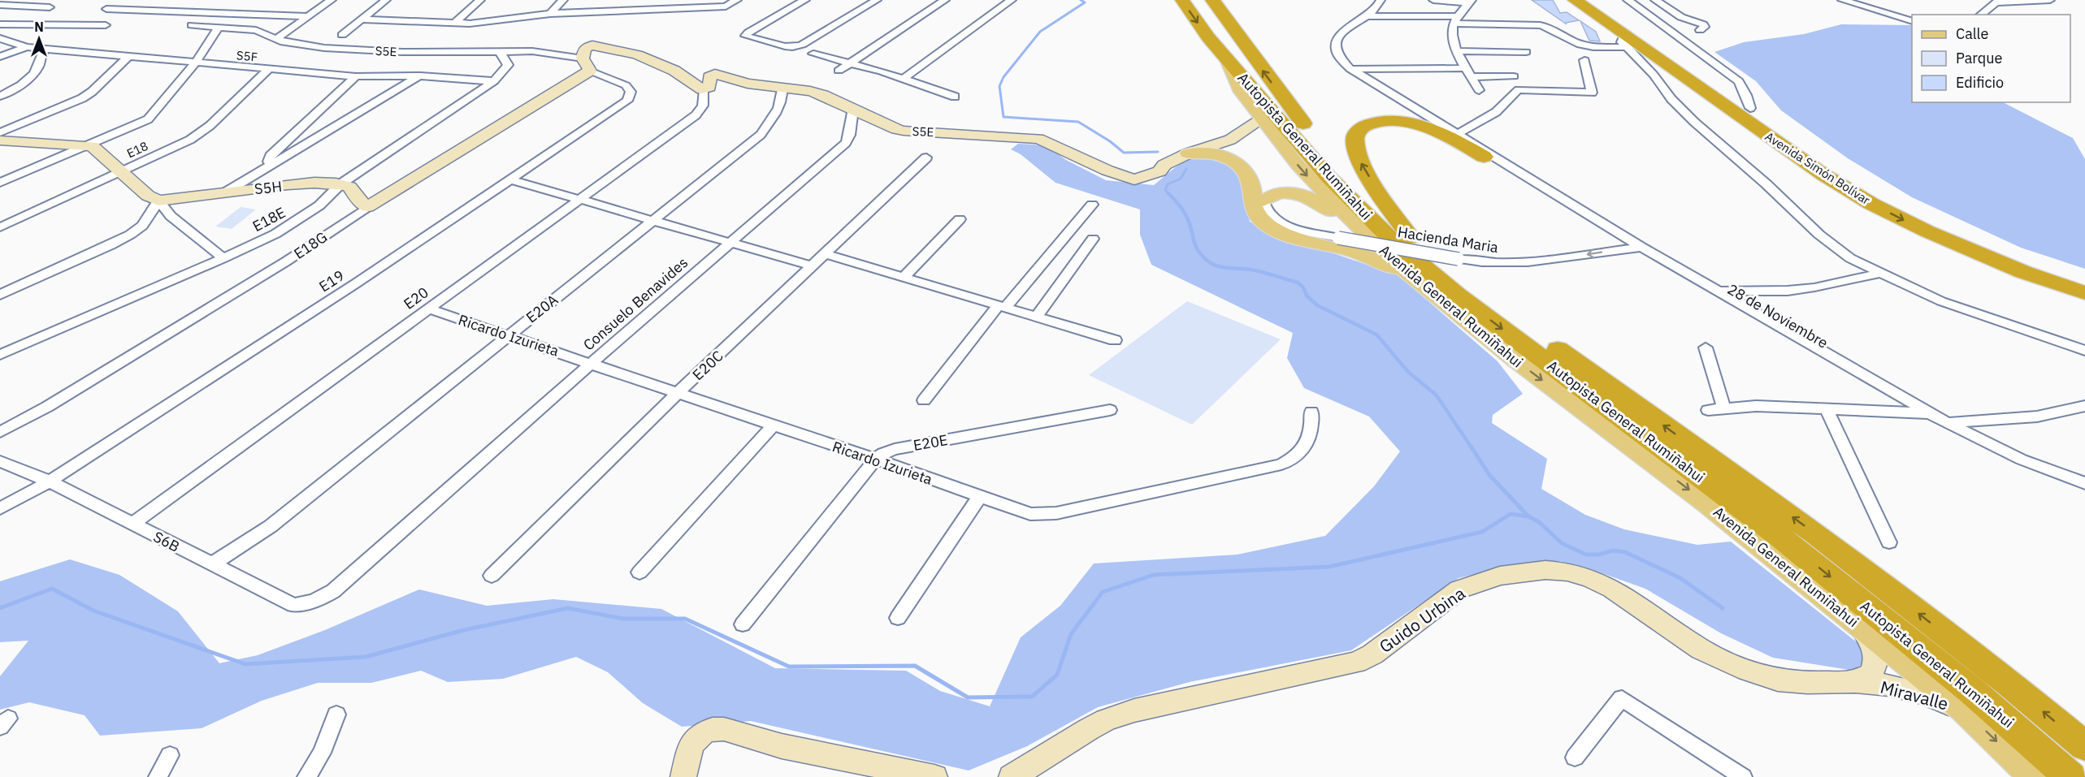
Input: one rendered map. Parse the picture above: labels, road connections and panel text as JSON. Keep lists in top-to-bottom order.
{
  "streets": {
    "highway": ["Autopista General Rumiñahui", "Avenida Simón Bolívar"],
    "main road": ["Avenida General Rumiñahui"],
    "street": [
      "S5E",
      "S5F",
      "E18",
      "S5H",
      "E18E",
      "Hacienda Maria",
      "E18G",
      "E19",
      "E20",
      "Consuelo Benavides",
      "E20A",
      "28 de Noviembre",
      "Ricardo Izurieta",
      "E20C",
      "E20E",
      "S6B",
      "Guido Urbina",
      "Miravalle"
    ]
  },
  "crossings": [
    ["S5E", "Autopista General Rumiñahui"],
    ["S5E", "E18E"],
    ["S5E", "E18G"],
    ["S5E", "E19"],
    ["S5E", "E20"],
    ["S5E", "Consuelo Benavides"],
    ["S5E", "Avenida General Rumiñahui"],
    ["S5E", "E20A"],
    ["S5F", "E18"],
    ["S5F", "E18E"],
    ["Autopista General Rumiñahui", "Avenida General Rumiñahui"],
    ["S5H", "E18E"],
    ["Hacienda Maria", "28 de Noviembre"],
    ["E18G", "E19"],
    ["E18G", "E20"],
    ["E19", "S6B"],
    ["E20", "Ricardo Izurieta"],
    ["E20", "S6B"],
    ["Consuelo Benavides", "Ricardo Izurieta"],
    ["Consuelo Benavides", "S6B"],
    ["Avenida General Rumiñahui", "Miravalle"],
    ["E20A", "Ricardo Izurieta"],
    ["E20A", "S6B"],
    ["Ricardo Izurieta", "E20C"],
    ["Ricardo Izurieta", "E20E"],
    ["Guido Urbina", "Miravalle"]
  ],
  "one_way": ["Avenida General Rumiñahui"],
  "legend": ["Calle", "Parque", "Edificio"],
  "north": "top"
}
